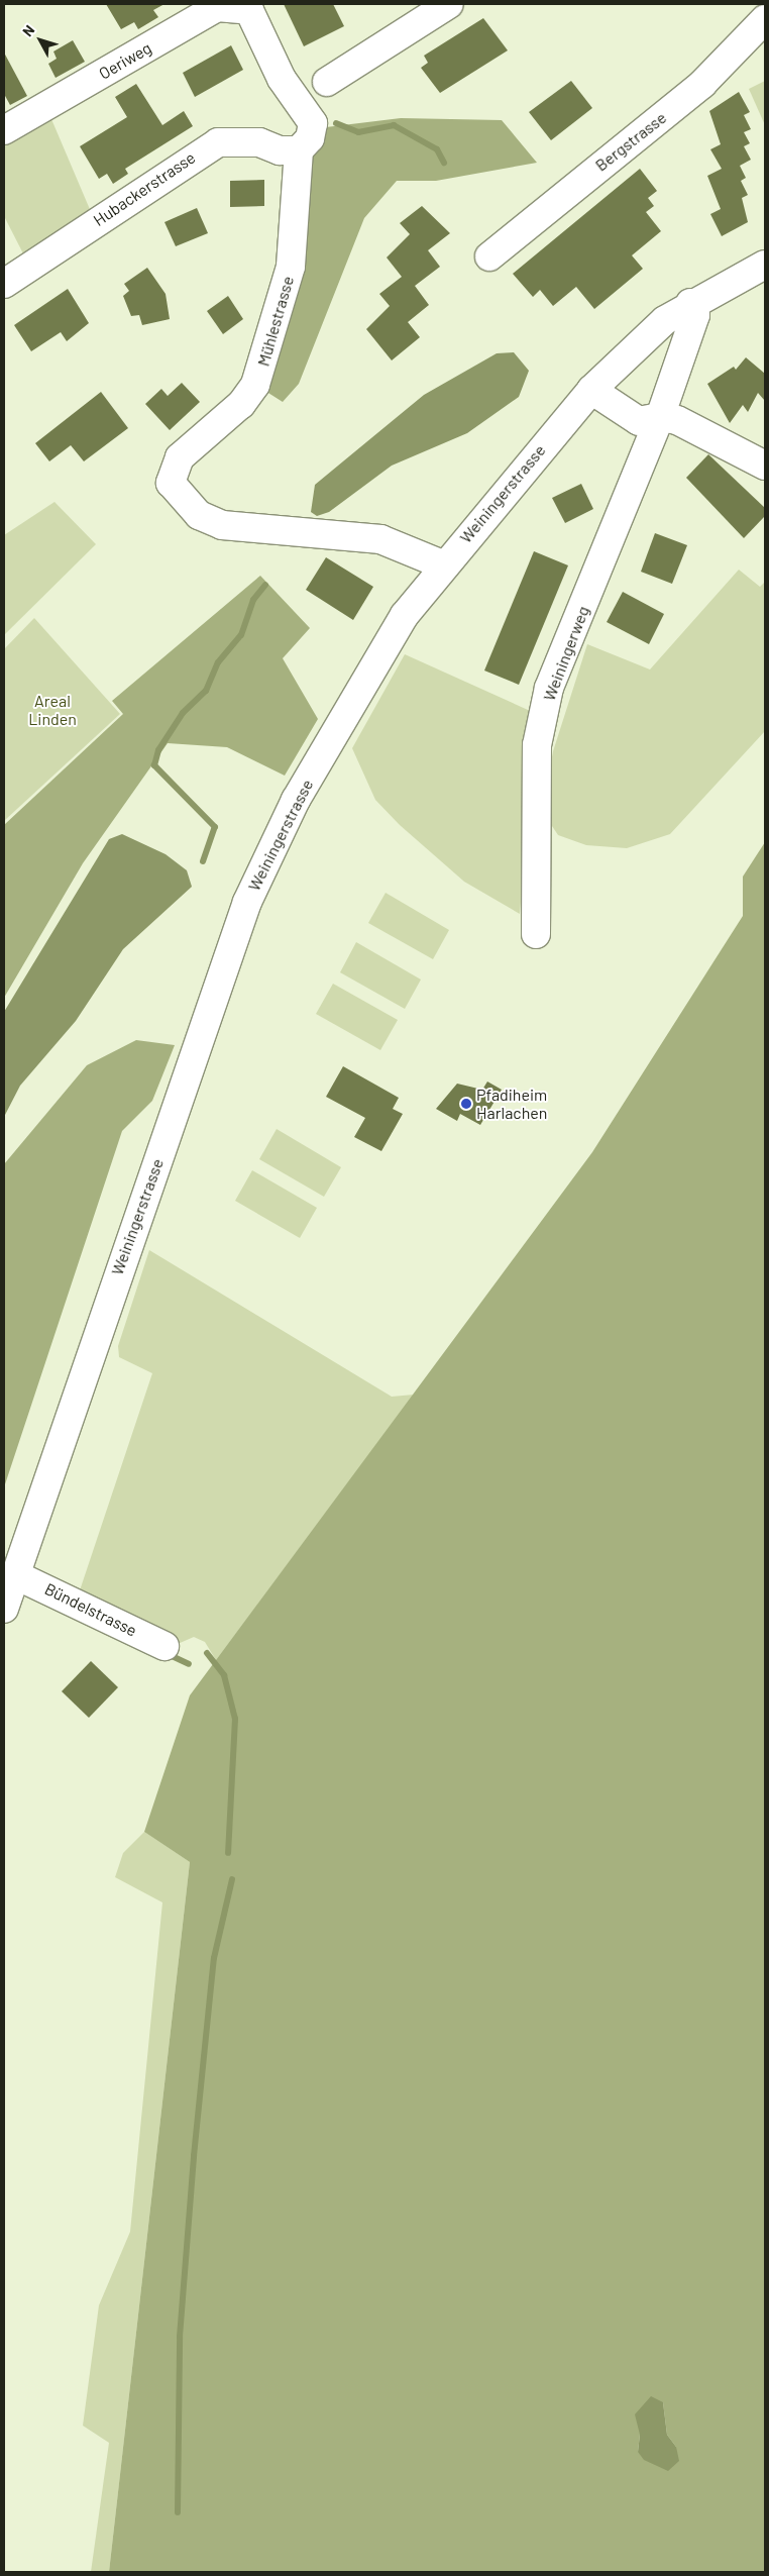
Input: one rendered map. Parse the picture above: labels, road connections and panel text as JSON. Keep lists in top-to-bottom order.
{
  "streets": {
    "street": [
      "Oeriweg",
      "Bergstrasse",
      "Hubackerstrasse",
      "Mühlestrasse",
      "Weiningerstrasse",
      "Weiningerweg",
      "Bündelstrasse"
    ]
  },
  "crossings": [
    ["Oeriweg", "Mühlestrasse"],
    ["Hubackerstrasse", "Mühlestrasse"],
    ["Mühlestrasse", "Weiningerstrasse"],
    ["Weiningerstrasse", "Weiningerweg"],
    ["Weiningerstrasse", "Bündelstrasse"]
  ],
  "parks": ["Areal Linden"],
  "places": ["Pfadiheim Harlachen"],
  "north": "top left"
}
